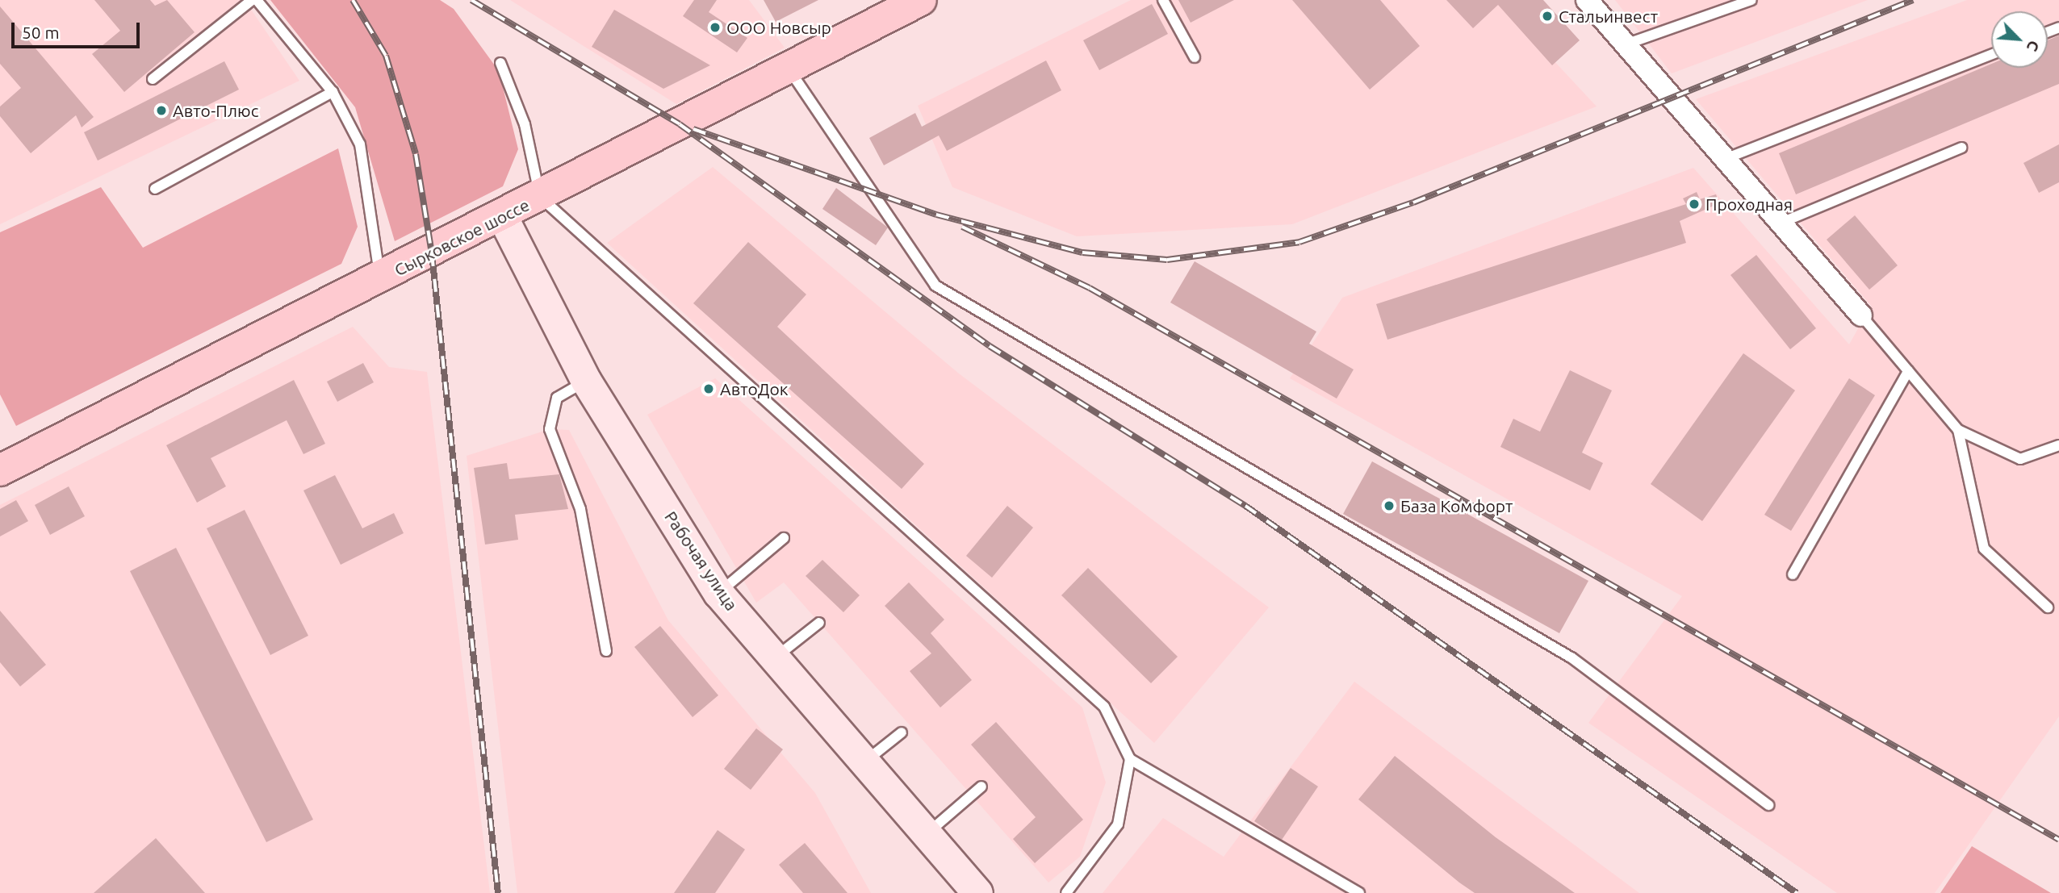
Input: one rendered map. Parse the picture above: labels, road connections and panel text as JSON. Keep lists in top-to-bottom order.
{
  "streets": {
    "main road": ["Сырковское шоссе", "Рабочая улица"]
  },
  "crossings": [
    ["Сырковское шоссе", "Рабочая улица"]
  ],
  "places": [
    "Стальинвест",
    "ООО Новсыр",
    "Авто-Плюс",
    "Проходная",
    "АвтоДок",
    "База Комфорт"
  ],
  "scale_bar": "50 m",
  "north": "bottom right"
}
